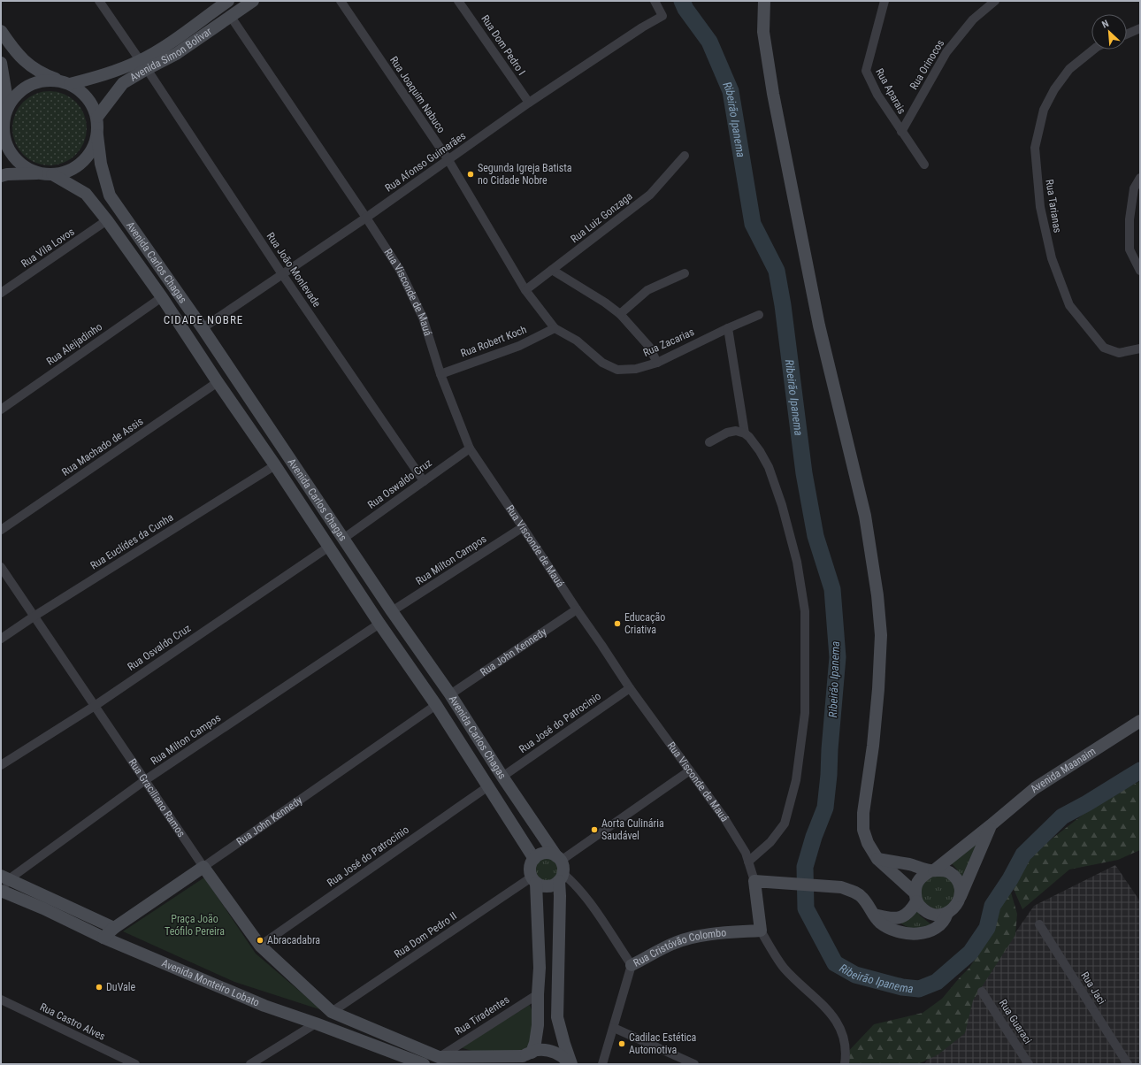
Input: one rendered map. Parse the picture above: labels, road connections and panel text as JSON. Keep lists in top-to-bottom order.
{
  "streets": {
    "main road": [
      "Avenida Simon Bolivar",
      "Avenida Carlos Chagas",
      "Rua Visconde de Mauá",
      "Rua John Kennedy",
      "Avenida Maanaim",
      "Rua Graciliano Ramos",
      "Rua Cristóvão Colombo",
      "Avenida Monteiro Lobato"
    ],
    "street": [
      "Rua Dom Pedro I",
      "Rua Orinocos",
      "Rua Aparais",
      "Rua Joaquim Nabuco",
      "Rua Afonso Guimarães",
      "Rua Tarianas",
      "Rua Luiz Gonzaga",
      "Rua Vila Lovos",
      "Rua João Monlevade",
      "Rua Robert Koch",
      "Rua Zacarias",
      "Rua Aleijadinho",
      "Rua Machado de Assis",
      "Rua Oswaldo Cruz",
      "Rua Euclídes da Cunha",
      "Rua Milton Campos",
      "Rua Osvaldo Cruz",
      "Rua José do Patrocinio",
      "Rua José do Patrocínio",
      "Rua Dom Pedro II",
      "Rua Jaci",
      "Rua Tiradentes",
      "Rua Castro Alves",
      "Rua Guaraci"
    ]
  },
  "crossings": [
    ["Rua Dom Pedro I", "Rua Afonso Guimarães"],
    ["Avenida Simon Bolivar", "Avenida Carlos Chagas"],
    ["Avenida Simon Bolivar", "Rua João Monlevade"],
    ["Avenida Simon Bolivar", "Rua Visconde de Mauá"],
    ["Rua Orinocos", "Rua Aparais"],
    ["Rua Joaquim Nabuco", "Rua Afonso Guimarães"],
    ["Rua Joaquim Nabuco", "Rua Luiz Gonzaga"],
    ["Rua Joaquim Nabuco", "Rua Robert Koch"],
    ["Rua Joaquim Nabuco", "Rua Zacarias"],
    ["Rua Afonso Guimarães", "Avenida Carlos Chagas"],
    ["Rua Afonso Guimarães", "Rua João Monlevade"],
    ["Rua Afonso Guimarães", "Rua Visconde de Mauá"],
    ["Rua Vila Lovos", "Avenida Carlos Chagas"],
    ["Avenida Carlos Chagas", "Rua Aleijadinho"],
    ["Avenida Carlos Chagas", "Rua Machado de Assis"],
    ["Avenida Carlos Chagas", "Rua Oswaldo Cruz"],
    ["Avenida Carlos Chagas", "Rua Euclídes da Cunha"],
    ["Avenida Carlos Chagas", "Rua Milton Campos"],
    ["Avenida Carlos Chagas", "Rua Osvaldo Cruz"],
    ["Avenida Carlos Chagas", "Rua John Kennedy"],
    ["Avenida Carlos Chagas", "Rua José do Patrocinio"],
    ["Avenida Carlos Chagas", "Rua José do Patrocínio"],
    ["Avenida Carlos Chagas", "Rua Dom Pedro II"],
    ["Avenida Carlos Chagas", "Rua Cristóvão Colombo"],
    ["Rua João Monlevade", "Rua Oswaldo Cruz"],
    ["Rua Visconde de Mauá", "Rua Robert Koch"],
    ["Rua Visconde de Mauá", "Rua Oswaldo Cruz"],
    ["Rua Visconde de Mauá", "Rua Milton Campos"],
    ["Rua Visconde de Mauá", "Rua John Kennedy"],
    ["Rua Visconde de Mauá", "Rua José do Patrocinio"],
    ["Rua Visconde de Mauá", "Rua Cristóvão Colombo"],
    ["Rua Robert Koch", "Rua Zacarias"],
    ["Rua Euclídes da Cunha", "Rua Graciliano Ramos"],
    ["Rua Milton Campos", "Rua Graciliano Ramos"],
    ["Rua Osvaldo Cruz", "Rua Graciliano Ramos"],
    ["Rua John Kennedy", "Rua Graciliano Ramos"],
    ["Rua John Kennedy", "Avenida Monteiro Lobato"],
    ["Rua Graciliano Ramos", "Rua José do Patrocínio"],
    ["Rua Graciliano Ramos", "Rua Dom Pedro II"],
    ["Rua Dom Pedro II", "Rua Cristóvão Colombo"]
  ],
  "districts": ["CIDADE NOBRE"],
  "water": ["Ribeirão Ipanema"],
  "parks": ["Praça João Teófilo Pereira"],
  "places": [
    "Segunda Igreja Batista no Cidade Nobre",
    "Educação Criativa",
    "Aorta Culinária Saudável",
    "Abracadabra",
    "DuVale",
    "Cadilac Estética Automotiva"
  ],
  "north": "top left"
}
